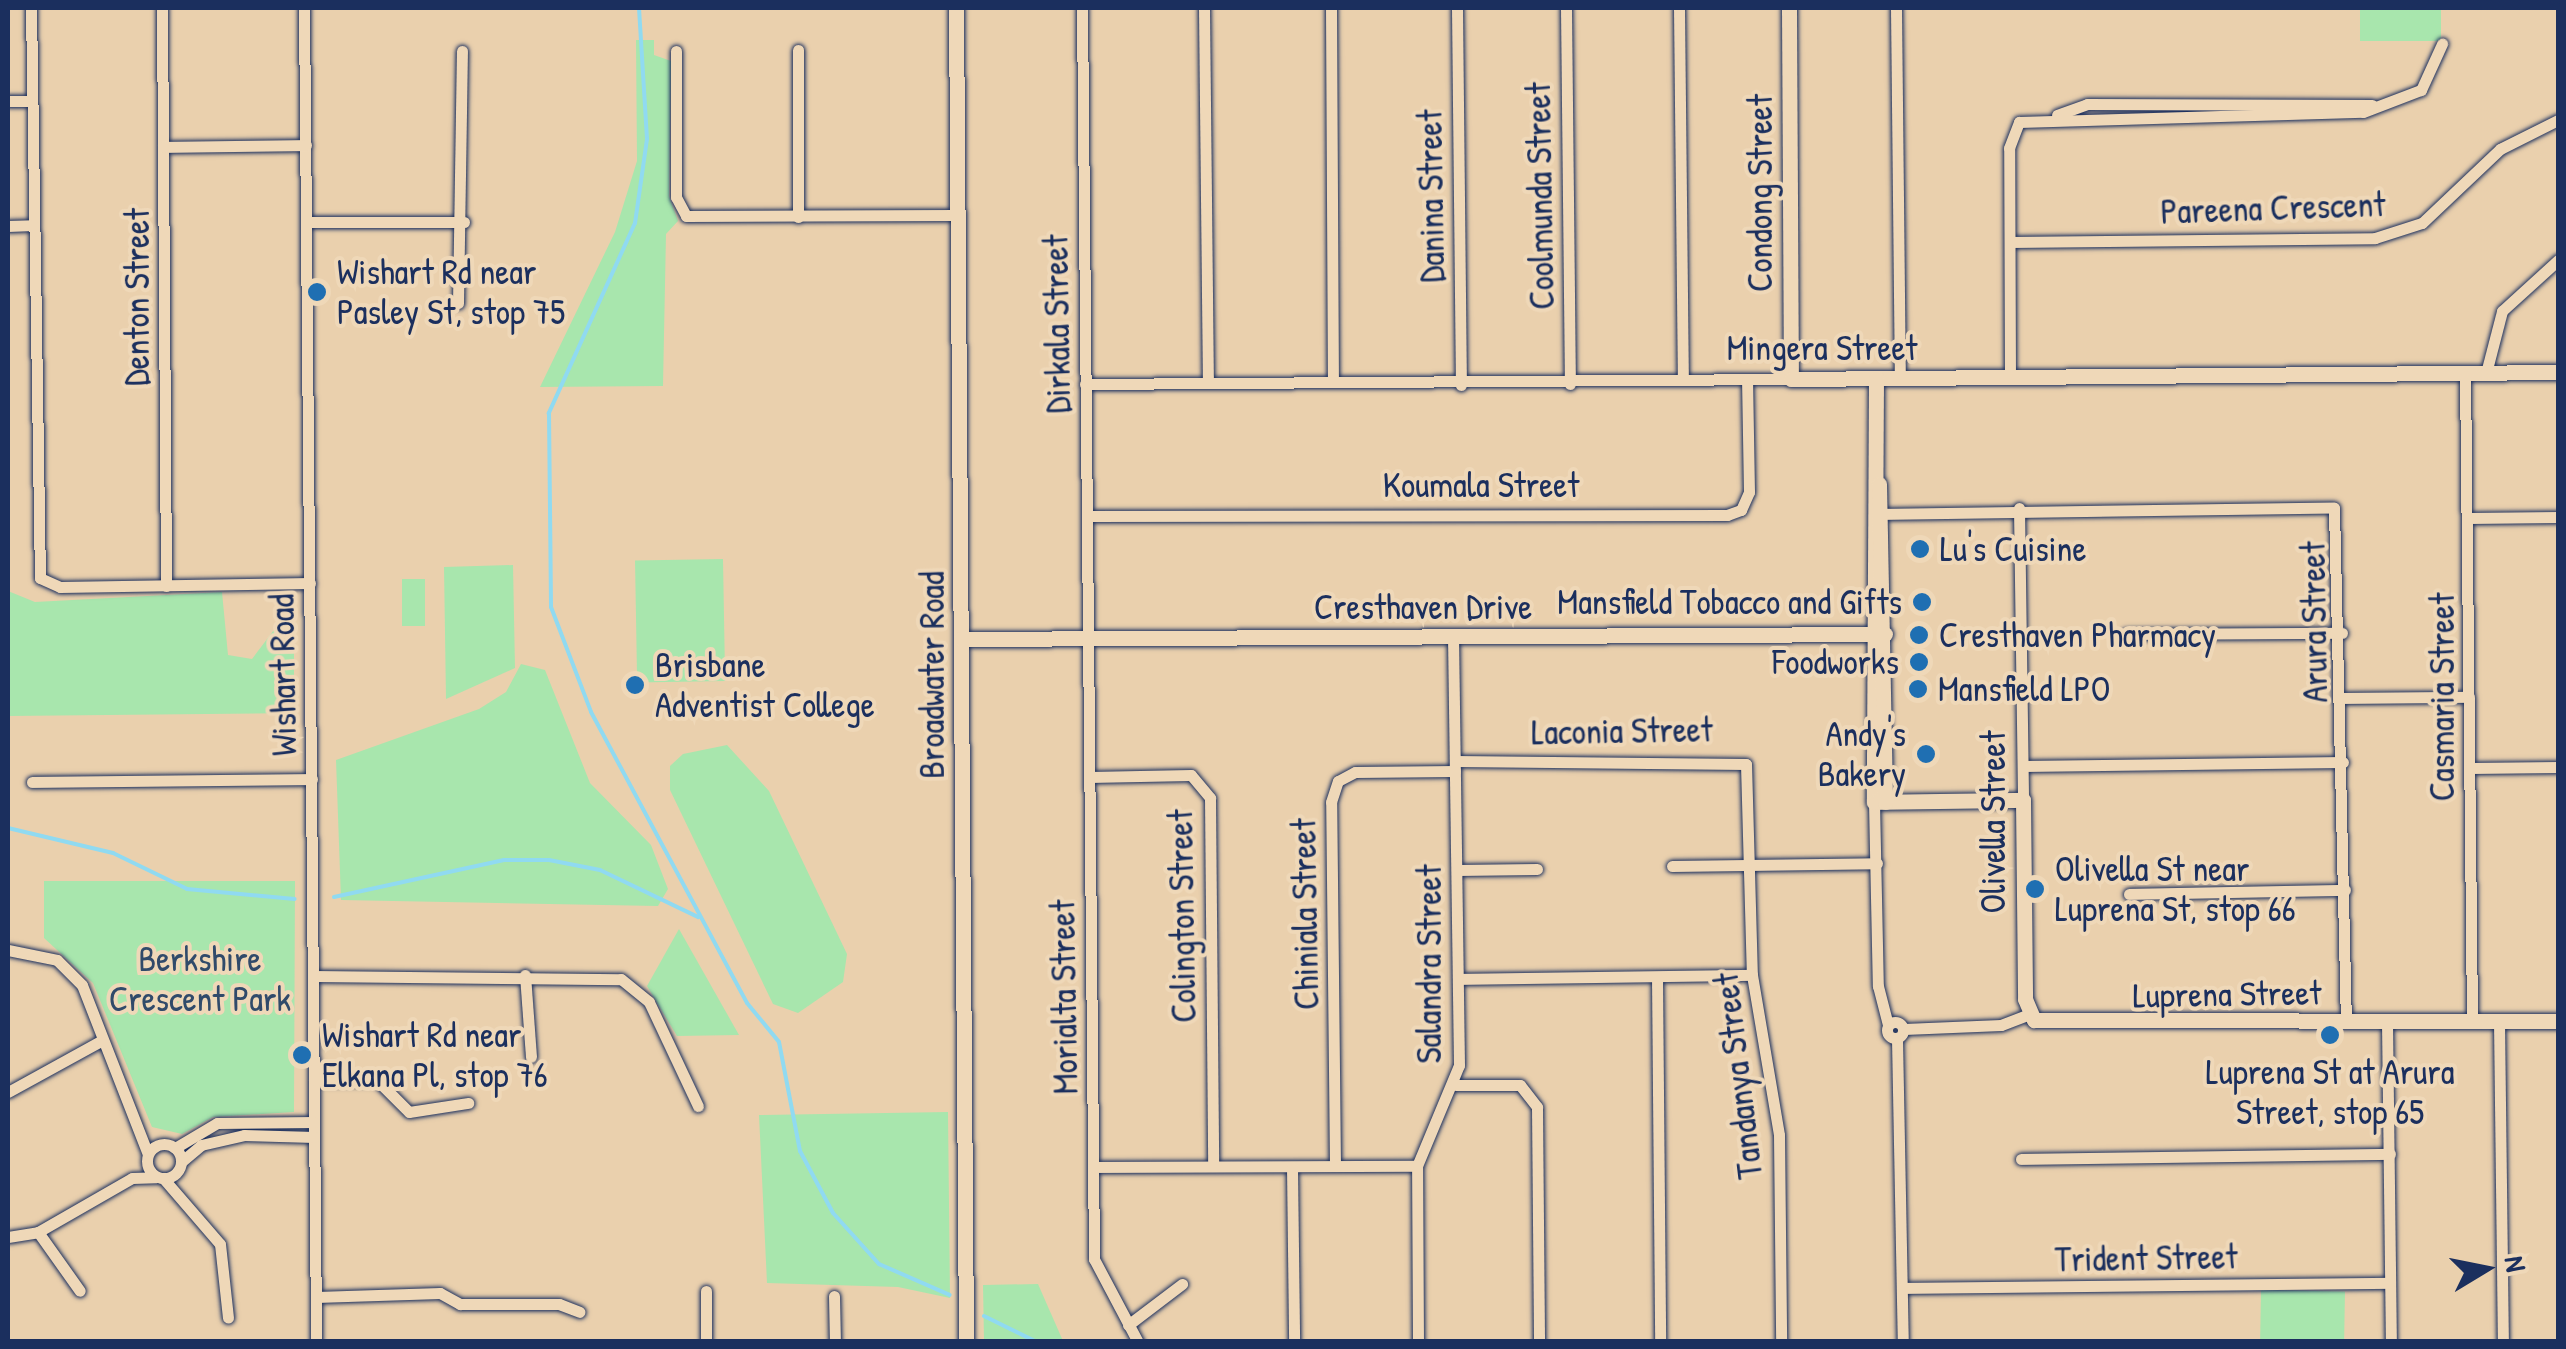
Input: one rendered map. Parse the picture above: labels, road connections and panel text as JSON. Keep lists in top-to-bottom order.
{
  "streets": {
    "street": [
      "Condong Street",
      "Danina Street",
      "Coolmunda Street",
      "Pareena Crescent",
      "Denton Street",
      "Dirkala Street",
      "Mingera Street",
      "Koumala Street",
      "Cresthaven Drive",
      "Arura Street",
      "Wishart Road",
      "Broadwater Road",
      "Casmaria Street",
      "Laconia Street",
      "Olivella Street",
      "Chiniala Street",
      "Colington Street",
      "Salandra Street",
      "Luprena Street",
      "Morialta Street",
      "Tandanya Street",
      "Trident Street"
    ]
  },
  "crossings": [
    ["Condong Street", "Mingera Street"],
    ["Danina Street", "Mingera Street"],
    ["Coolmunda Street", "Mingera Street"],
    ["Dirkala Street", "Mingera Street"],
    ["Dirkala Street", "Koumala Street"],
    ["Dirkala Street", "Cresthaven Drive"],
    ["Dirkala Street", "Morialta Street"],
    ["Mingera Street", "Koumala Street"],
    ["Mingera Street", "Casmaria Street"],
    ["Cresthaven Drive", "Broadwater Road"],
    ["Cresthaven Drive", "Salandra Street"],
    ["Cresthaven Drive", "Morialta Street"],
    ["Arura Street", "Olivella Street"],
    ["Arura Street", "Luprena Street"],
    ["Casmaria Street", "Luprena Street"],
    ["Laconia Street", "Chiniala Street"],
    ["Laconia Street", "Salandra Street"],
    ["Laconia Street", "Tandanya Street"],
    ["Olivella Street", "Luprena Street"],
    ["Chiniala Street", "Salandra Street"],
    ["Colington Street", "Morialta Street"]
  ],
  "parks": ["Berkshire Crescent Park"],
  "places": [
    "Wishart Rd near Pasley St, stop 75",
    "Lu's Cuisine",
    "Mansfield Tobacco and Gifts",
    "Cresthaven Pharmacy",
    "Foodworks",
    "Brisbane Adventist College",
    "Mansfield LPO",
    "Andy's Bakery",
    "Olivella St near Luprena St, stop 66",
    "Luprena St at Arura Street, stop 65",
    "Wishart Rd near Elkana Pl, stop 76"
  ],
  "north": "right"
}
